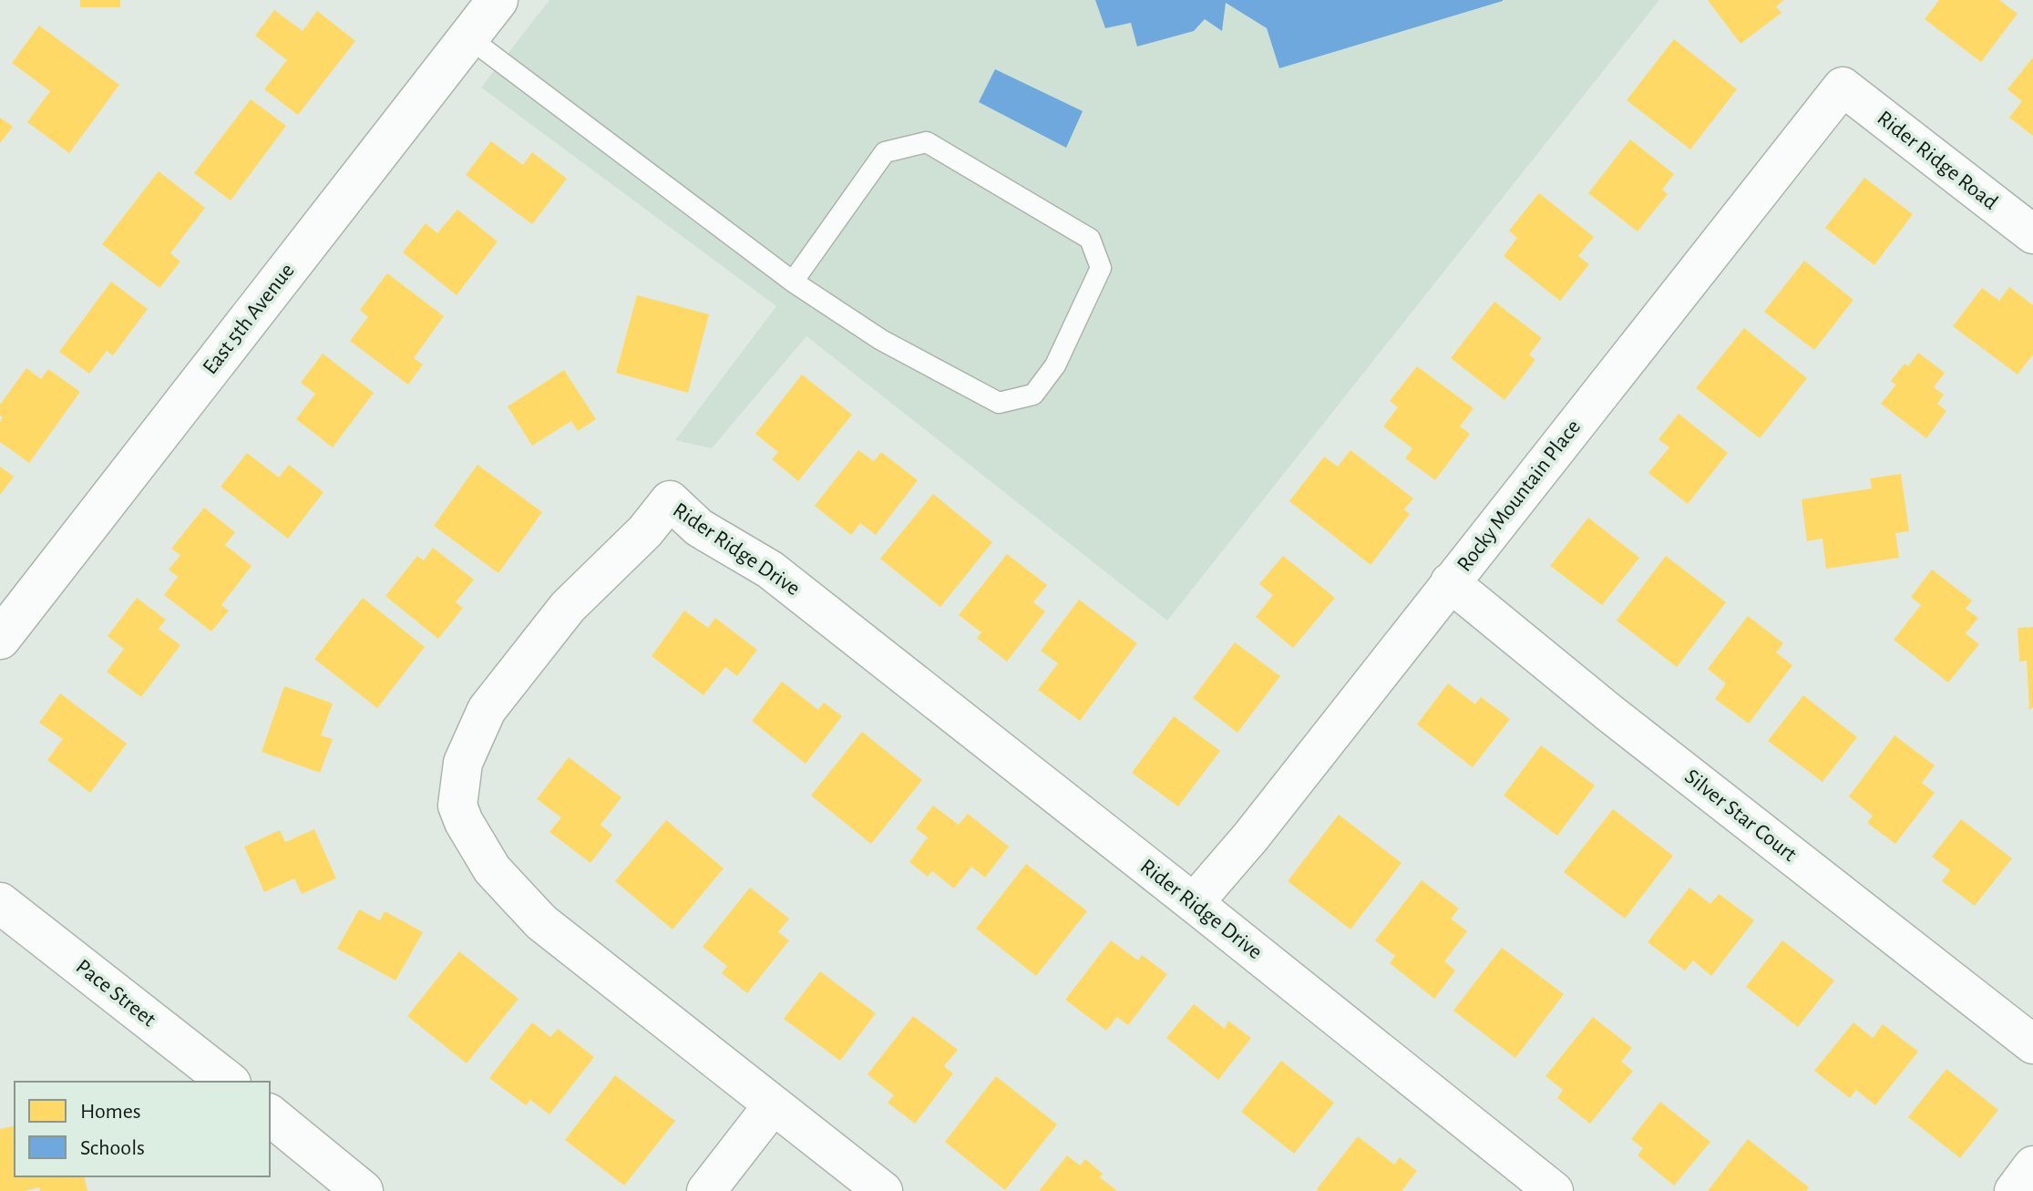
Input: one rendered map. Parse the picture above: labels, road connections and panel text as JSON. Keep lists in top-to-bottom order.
{
  "streets": {
    "street": [
      "Rider Ridge Road",
      "East 5th Avenue",
      "Rocky Mountain Place",
      "Rider Ridge Drive",
      "Silver Star Court",
      "Pace Street"
    ]
  },
  "crossings": [
    ["Rider Ridge Road", "Rocky Mountain Place"],
    ["Rocky Mountain Place", "Rider Ridge Drive"],
    ["Rocky Mountain Place", "Silver Star Court"]
  ],
  "legend": ["Homes", "Schools"]
}
